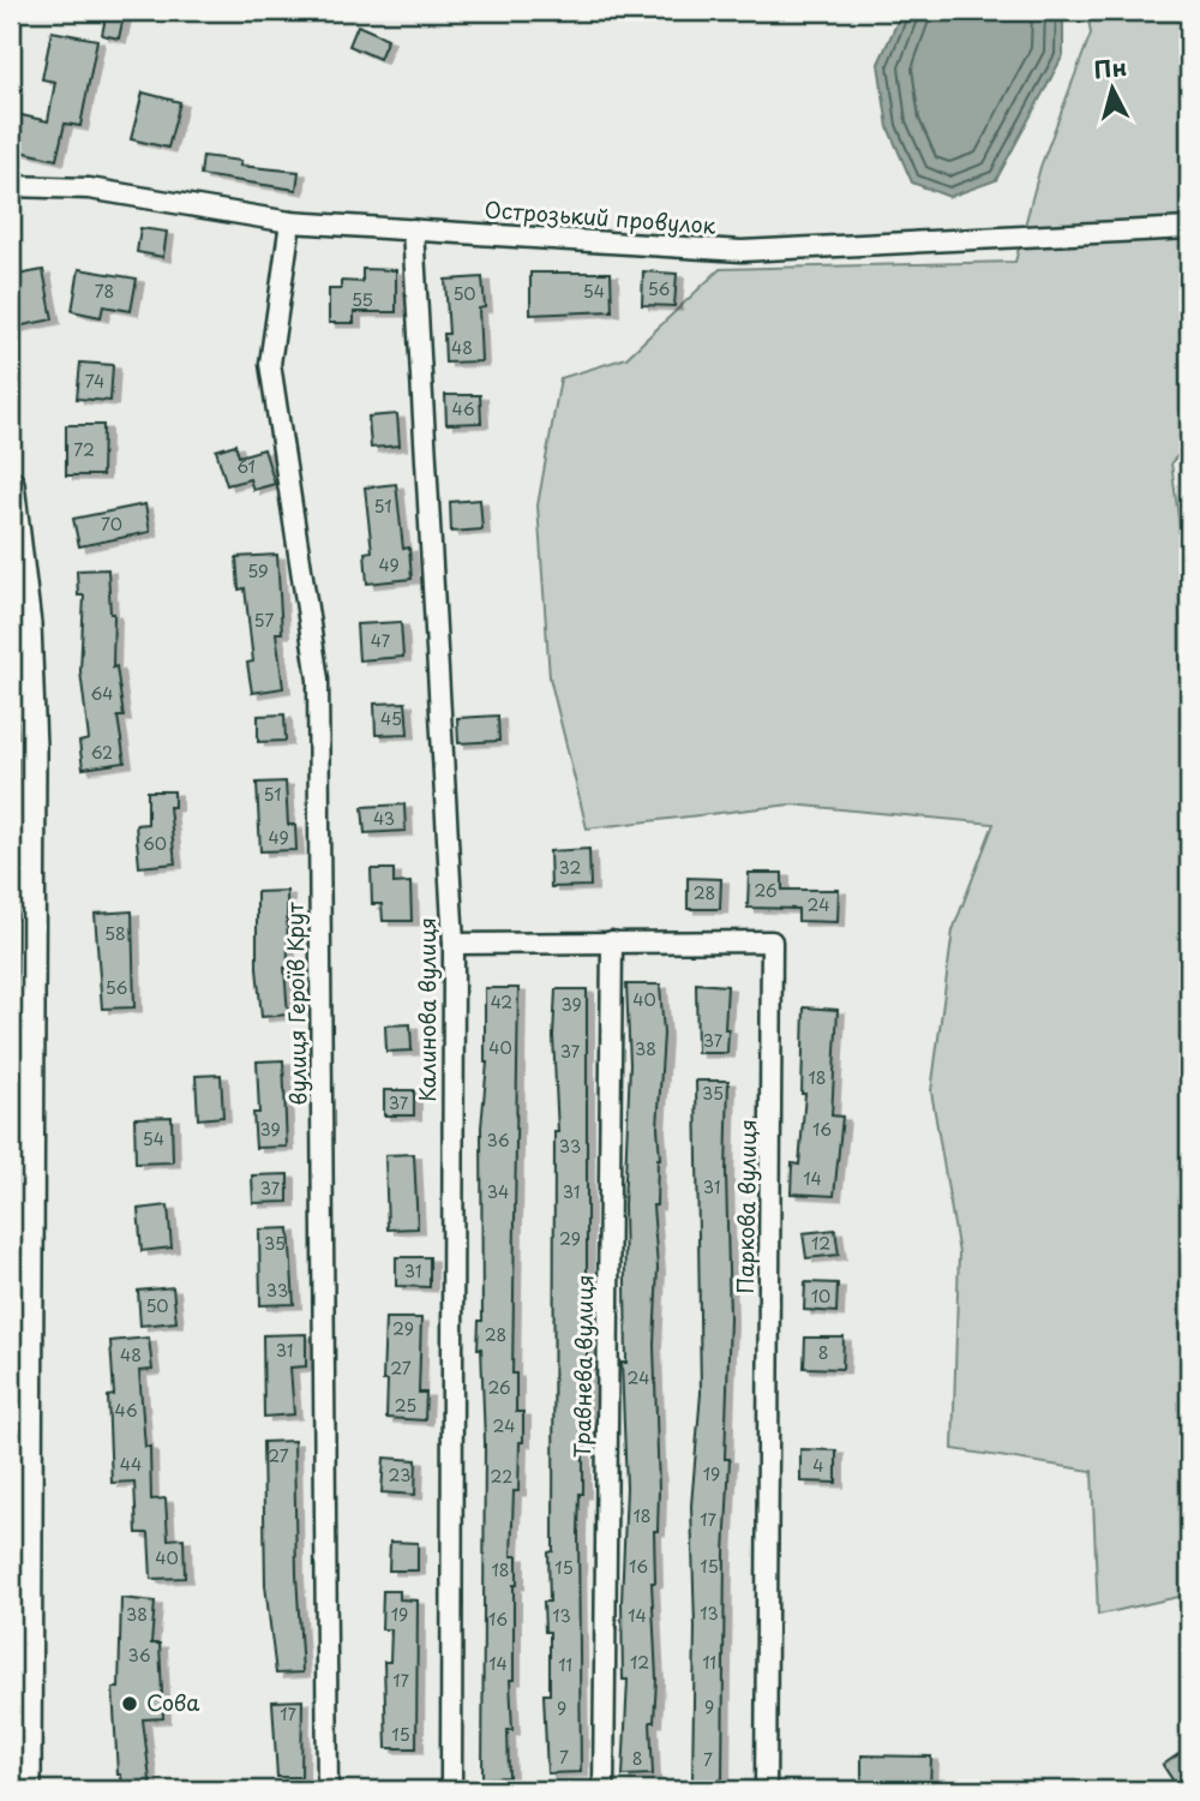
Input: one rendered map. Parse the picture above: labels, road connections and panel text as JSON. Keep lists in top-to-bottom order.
{
  "streets": {
    "street": [
      "Острозький провулок",
      "вулиця Героїв Крут",
      "Калинова вулиця",
      "Паркова вулиця",
      "Травнева вулиця"
    ]
  },
  "crossings": [
    ["Острозький провулок", "вулиця Героїв Крут"],
    ["Острозький провулок", "Калинова вулиця"],
    ["Калинова вулиця", "Паркова вулиця"],
    ["Паркова вулиця", "Травнева вулиця"]
  ],
  "places": ["Сова"],
  "house_numbers": [
    "56",
    "78",
    "54",
    "50",
    "55",
    "48",
    "74",
    "46",
    "72",
    "61",
    "51",
    "70",
    "49",
    "59",
    "57",
    "47",
    "64",
    "45",
    "62",
    "51",
    "43",
    "49",
    "60",
    "32",
    "26",
    "28",
    "24",
    "58",
    "56",
    "40",
    "42",
    "39",
    "37",
    "40",
    "38",
    "37",
    "18",
    "35",
    "37",
    "39",
    "16",
    "54",
    "36",
    "33",
    "14",
    "31",
    "37",
    "34",
    "31",
    "29",
    "35",
    "12",
    "31",
    "33",
    "10",
    "50",
    "29",
    "28",
    "31",
    "8",
    "48",
    "27",
    "24",
    "26",
    "25",
    "46",
    "24",
    "27",
    "44",
    "4",
    "19",
    "23",
    "22",
    "18",
    "17",
    "40",
    "16",
    "15",
    "15",
    "18",
    "13",
    "38",
    "19",
    "13",
    "14",
    "16",
    "36",
    "12",
    "11",
    "14",
    "11",
    "17",
    "9",
    "9",
    "17",
    "15",
    "7",
    "8",
    "7"
  ],
  "north": "top"
}
